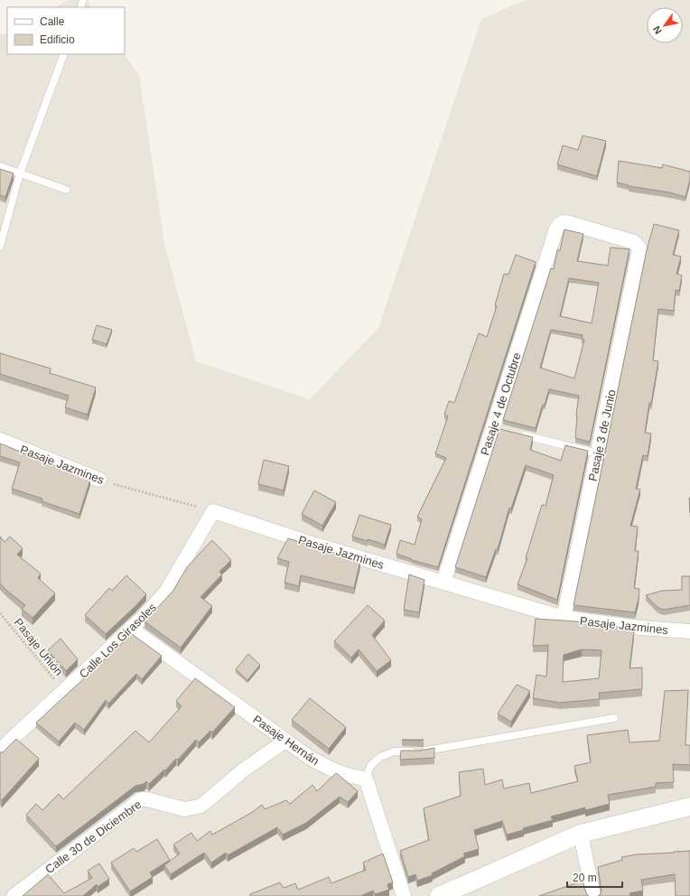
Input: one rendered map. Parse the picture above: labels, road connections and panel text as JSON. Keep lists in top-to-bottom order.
{
  "streets": {
    "street": [
      "Pasaje 4 de Octubre",
      "Pasaje 3 de Junio",
      "Pasaje Jazmines",
      "Calle Los Girasoles",
      "Pasaje Hernán",
      "Calle 30 de Diciembre"
    ],
    "path": ["Pasaje Unión"]
  },
  "crossings": [
    ["Pasaje 4 de Octubre", "Pasaje 3 de Junio"],
    ["Pasaje 4 de Octubre", "Pasaje Jazmines"],
    ["Pasaje 3 de Junio", "Pasaje Jazmines"],
    ["Pasaje Jazmines", "Calle Los Girasoles"],
    ["Calle Los Girasoles", "Pasaje Unión"],
    ["Calle Los Girasoles", "Pasaje Hernán"],
    ["Pasaje Hernán", "Calle 30 de Diciembre"]
  ],
  "legend": ["Calle", "Edificio"],
  "scale_bar": "20 m",
  "north": "bottom left"
}
